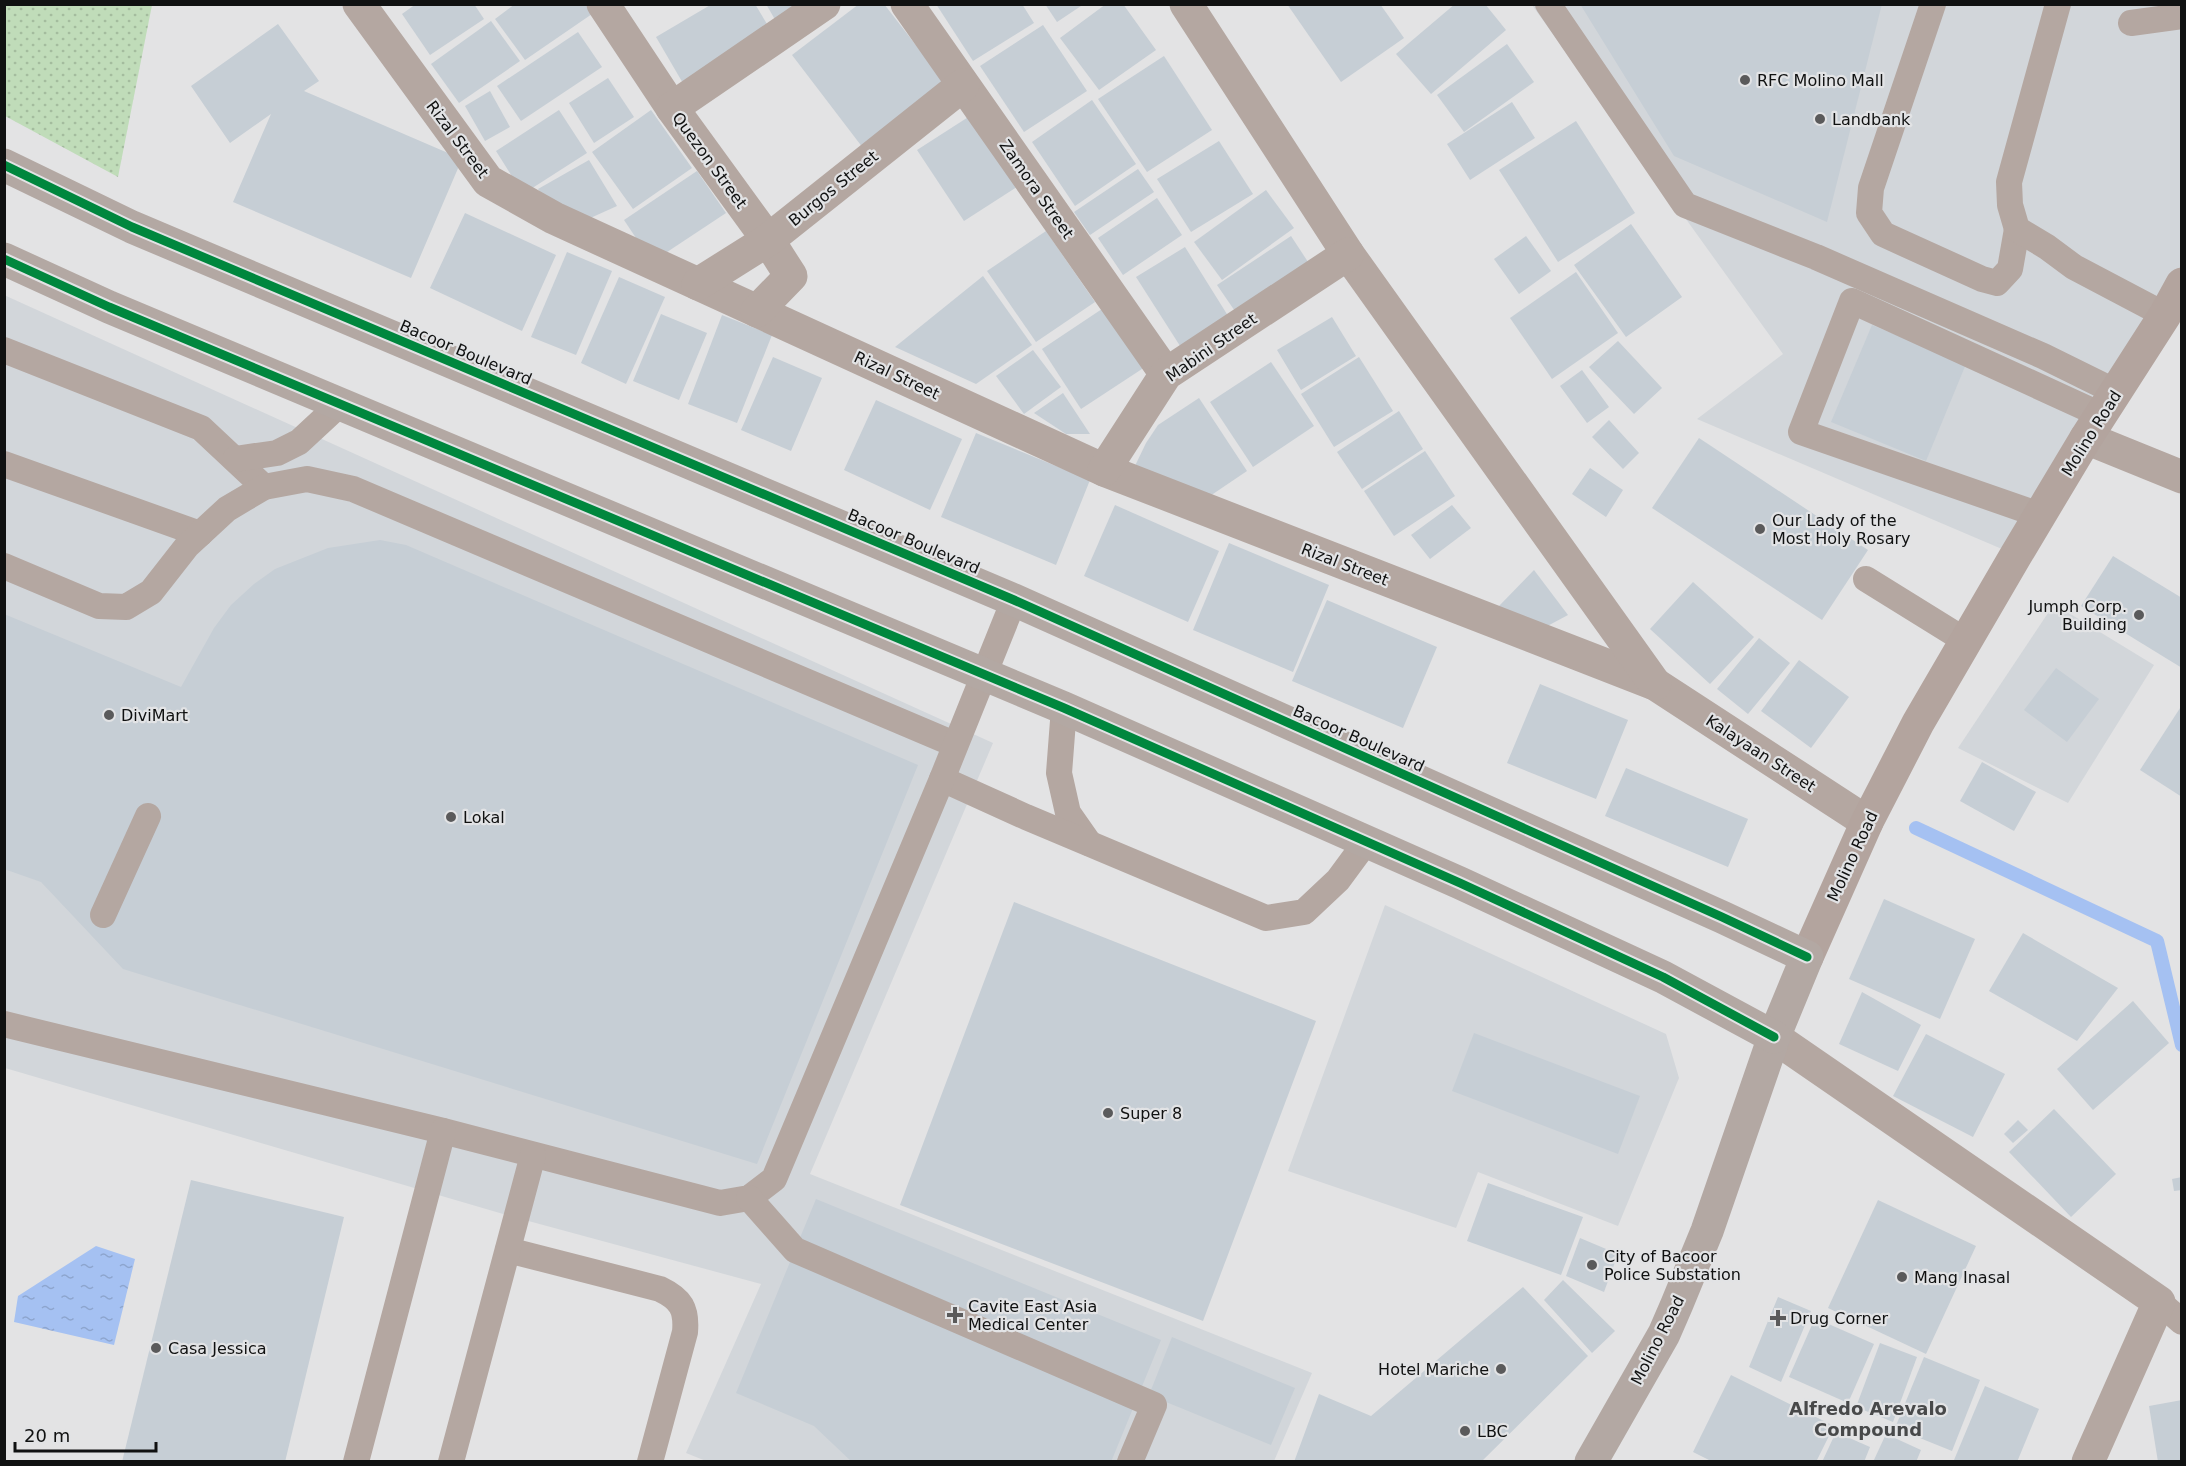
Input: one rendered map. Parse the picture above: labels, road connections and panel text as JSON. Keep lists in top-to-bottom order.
{
  "streets": {
    "main road": ["Bacoor Boulevard", "Molino Road"],
    "street": [
      "Rizal Street",
      "Quezon Street",
      "Burgos Street",
      "Zamora Street",
      "Mabini Street",
      "Kalayaan Street"
    ]
  },
  "crossings": [
    ["Rizal Street", "Quezon Street"],
    ["Rizal Street", "Burgos Street"],
    ["Rizal Street", "Mabini Street"],
    ["Rizal Street", "Kalayaan Street"],
    ["Quezon Street", "Burgos Street"],
    ["Burgos Street", "Zamora Street"],
    ["Zamora Street", "Mabini Street"],
    ["Bacoor Boulevard", "Molino Road"],
    ["Molino Road", "Kalayaan Street"]
  ],
  "districts": ["Alfredo Arevalo Compound"],
  "places": {
    "other": [
      "RFC Molino Mall",
      "Landbank",
      "Our Lady of the Most Holy Rosary",
      "Jumph Corp. Building",
      "DiviMart",
      "Lokal",
      "Super 8",
      "City of Bacoor Police Substation",
      "Mang Inasal",
      "Casa Jessica",
      "Hotel Mariche",
      "LBC"
    ],
    "health": ["Cavite East Asia Medical Center", "Drug Corner"]
  },
  "scale_bar": "20 m"
}
